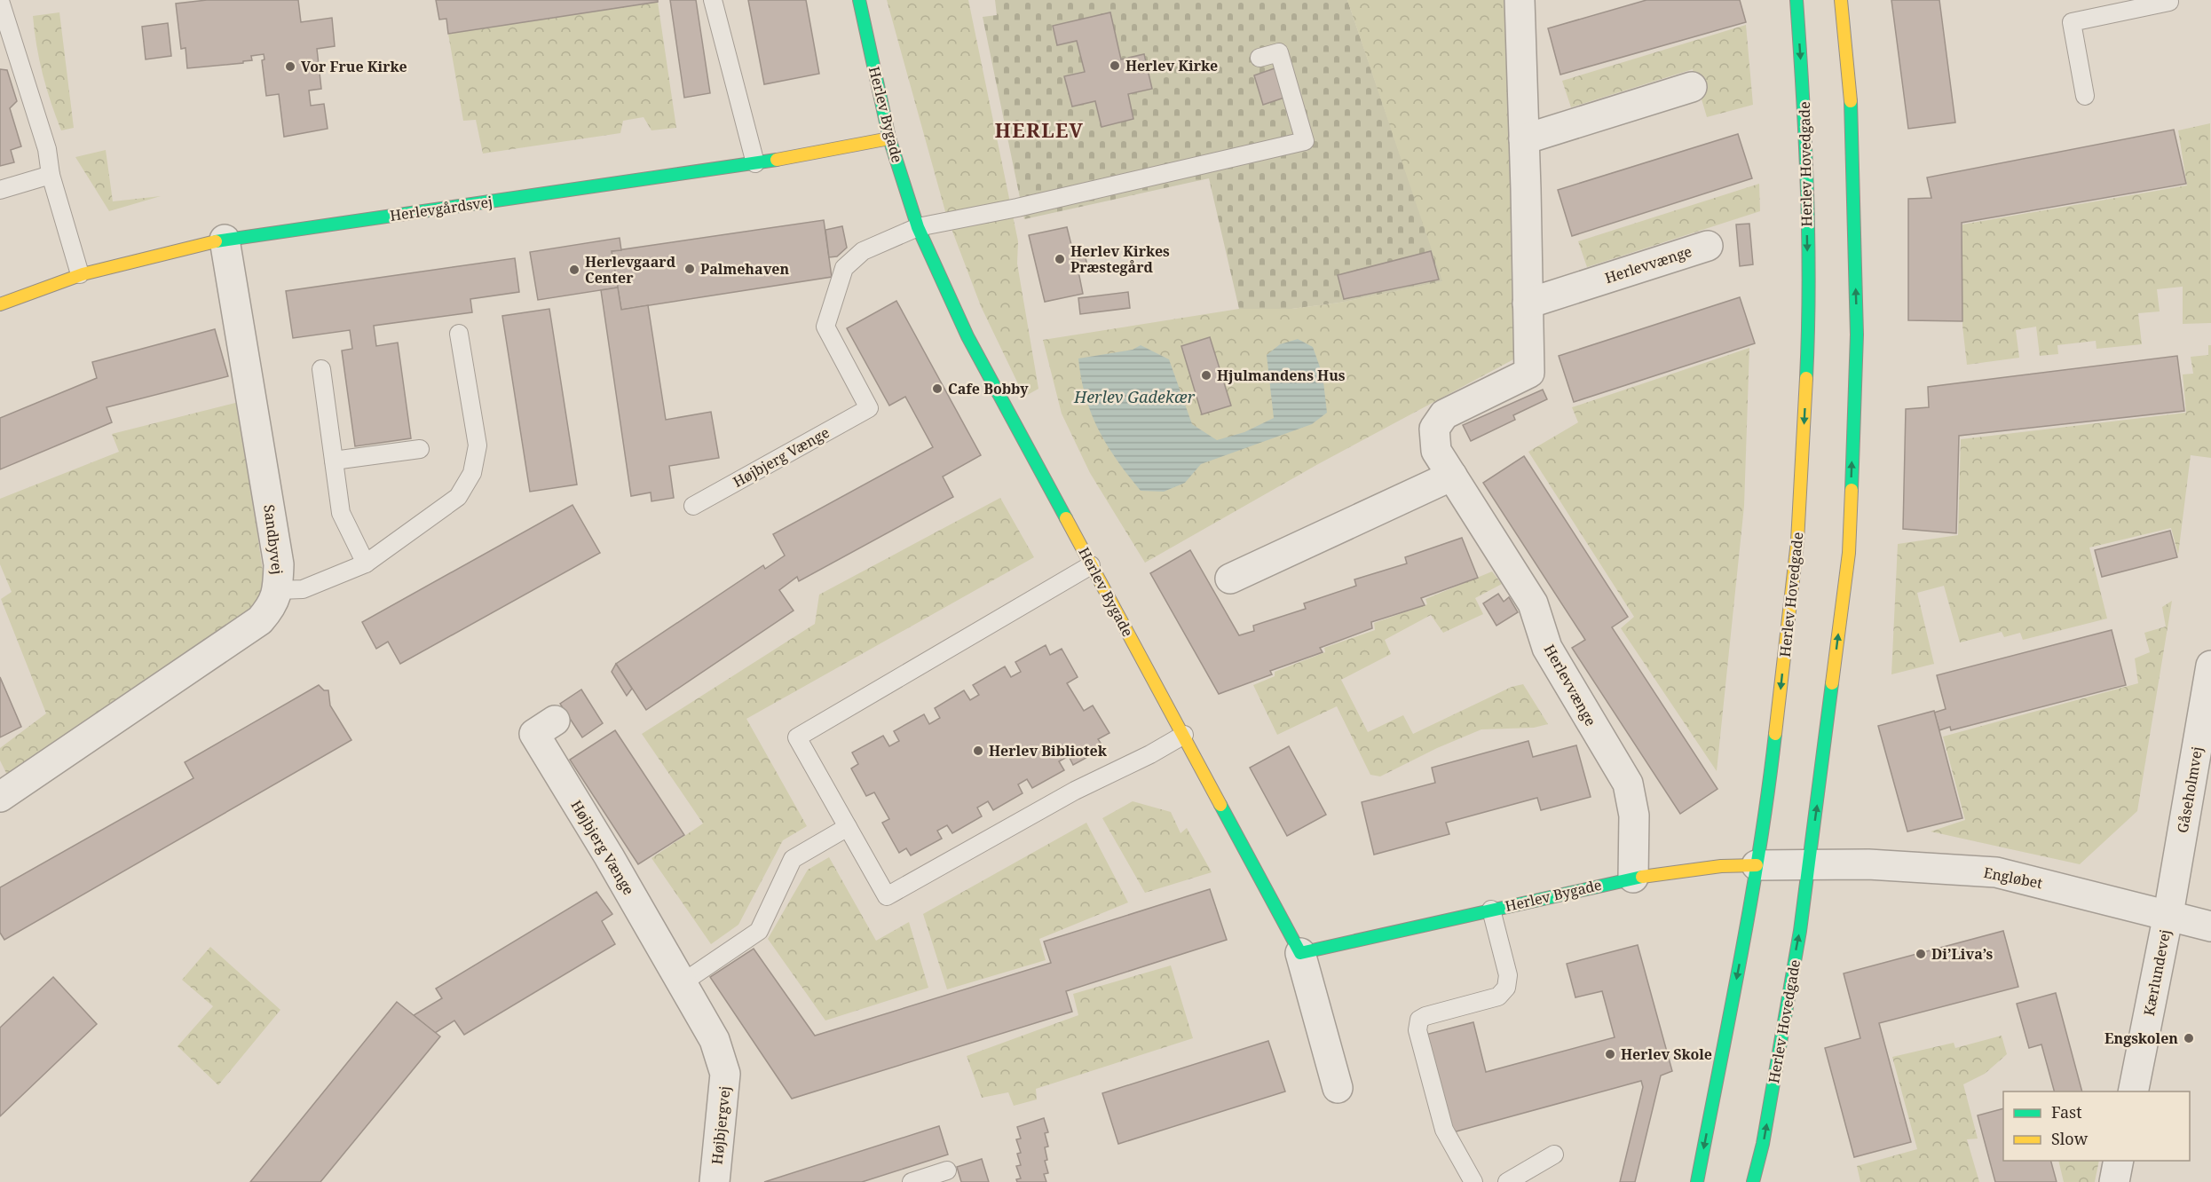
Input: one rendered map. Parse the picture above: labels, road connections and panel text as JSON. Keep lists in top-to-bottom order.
{
  "streets": {
    "street": [
      "Herlev Bygade",
      "Herlev Hovedgade",
      "Herlevgårdsvej",
      "Herlevvænge",
      "Højbjerg Vænge",
      "Sandbyvej",
      "Gåseholmvej",
      "Engløbet",
      "Kærlundevej",
      "Højbjergvej"
    ]
  },
  "crossings": [
    ["Herlev Bygade", "Herlev Hovedgade"],
    ["Herlev Bygade", "Herlevgårdsvej"],
    ["Herlev Bygade", "Herlevvænge"],
    ["Herlev Bygade", "Højbjerg Vænge"],
    ["Herlev Bygade", "Engløbet"],
    ["Herlev Hovedgade", "Engløbet"],
    ["Herlevgårdsvej", "Sandbyvej"],
    ["Højbjerg Vænge", "Højbjergvej"],
    ["Gåseholmvej", "Engløbet"],
    ["Gåseholmvej", "Kærlundevej"],
    ["Engløbet", "Kærlundevej"]
  ],
  "districts": ["HERLEV"],
  "water": ["Herlev Gadekær"],
  "places": [
    "Herlev Kirke",
    "Vor Frue Kirke",
    "Herlev Kirkes Præstegård",
    "Palmehaven",
    "Herlevgaard Center",
    "Hjulmandens Hus",
    "Cafe Bobby",
    "Herlev Bibliotek",
    "Di’Liva’s",
    "Engskolen",
    "Herlev Skole"
  ],
  "legend": ["Fast", "Slow"]
}
